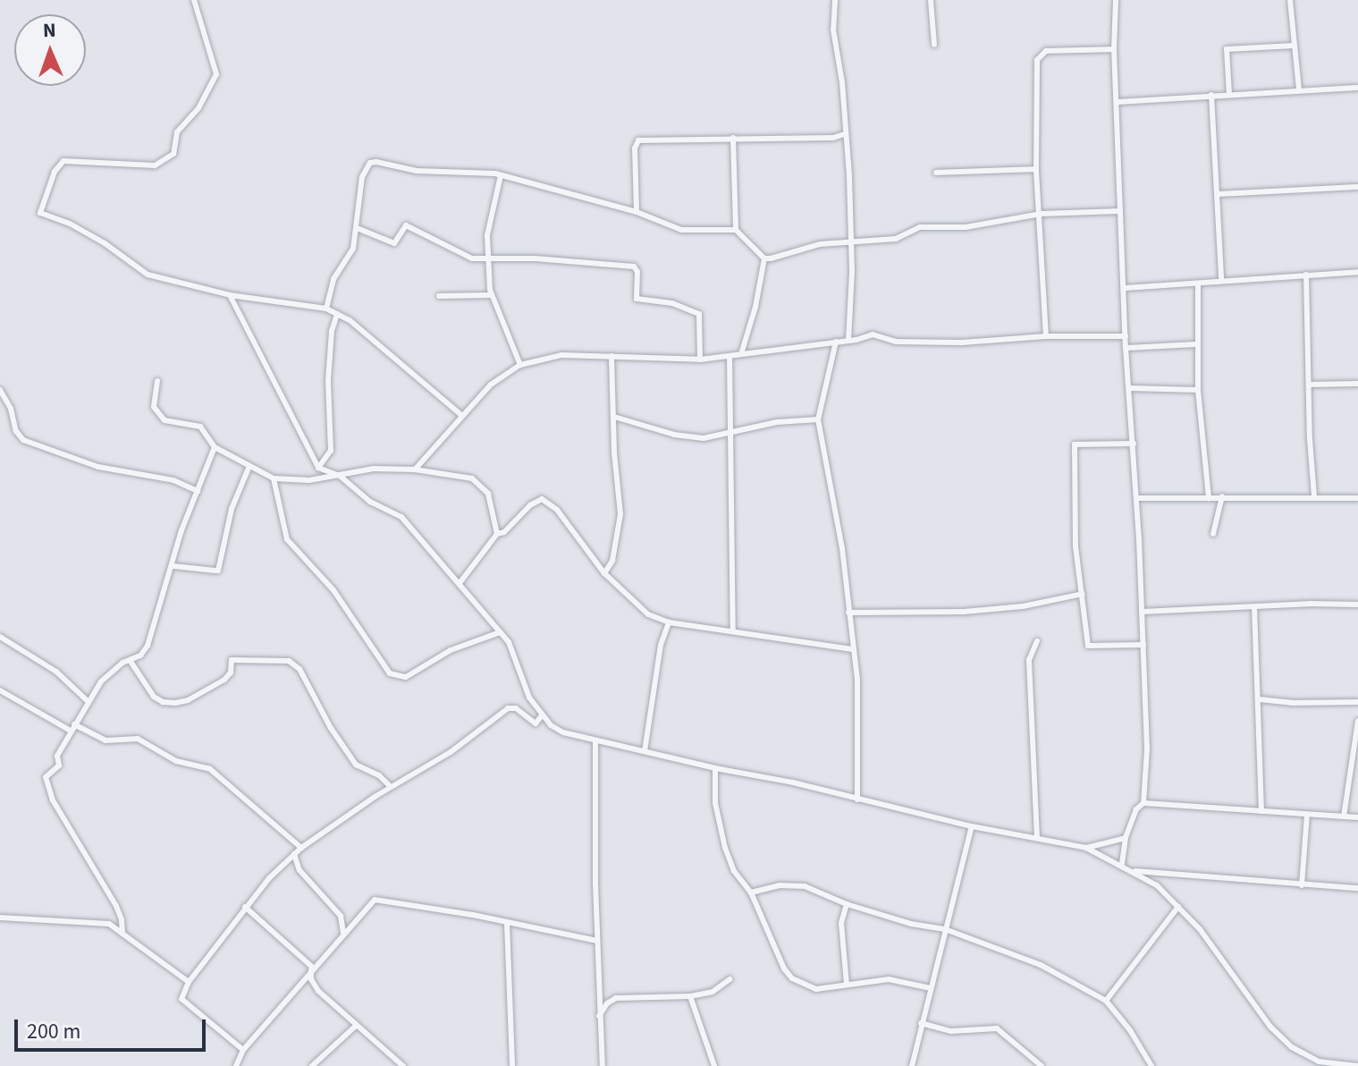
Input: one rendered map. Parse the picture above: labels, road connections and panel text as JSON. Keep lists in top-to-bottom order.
{
  "scale_bar": "200 m",
  "north": "top"
}
